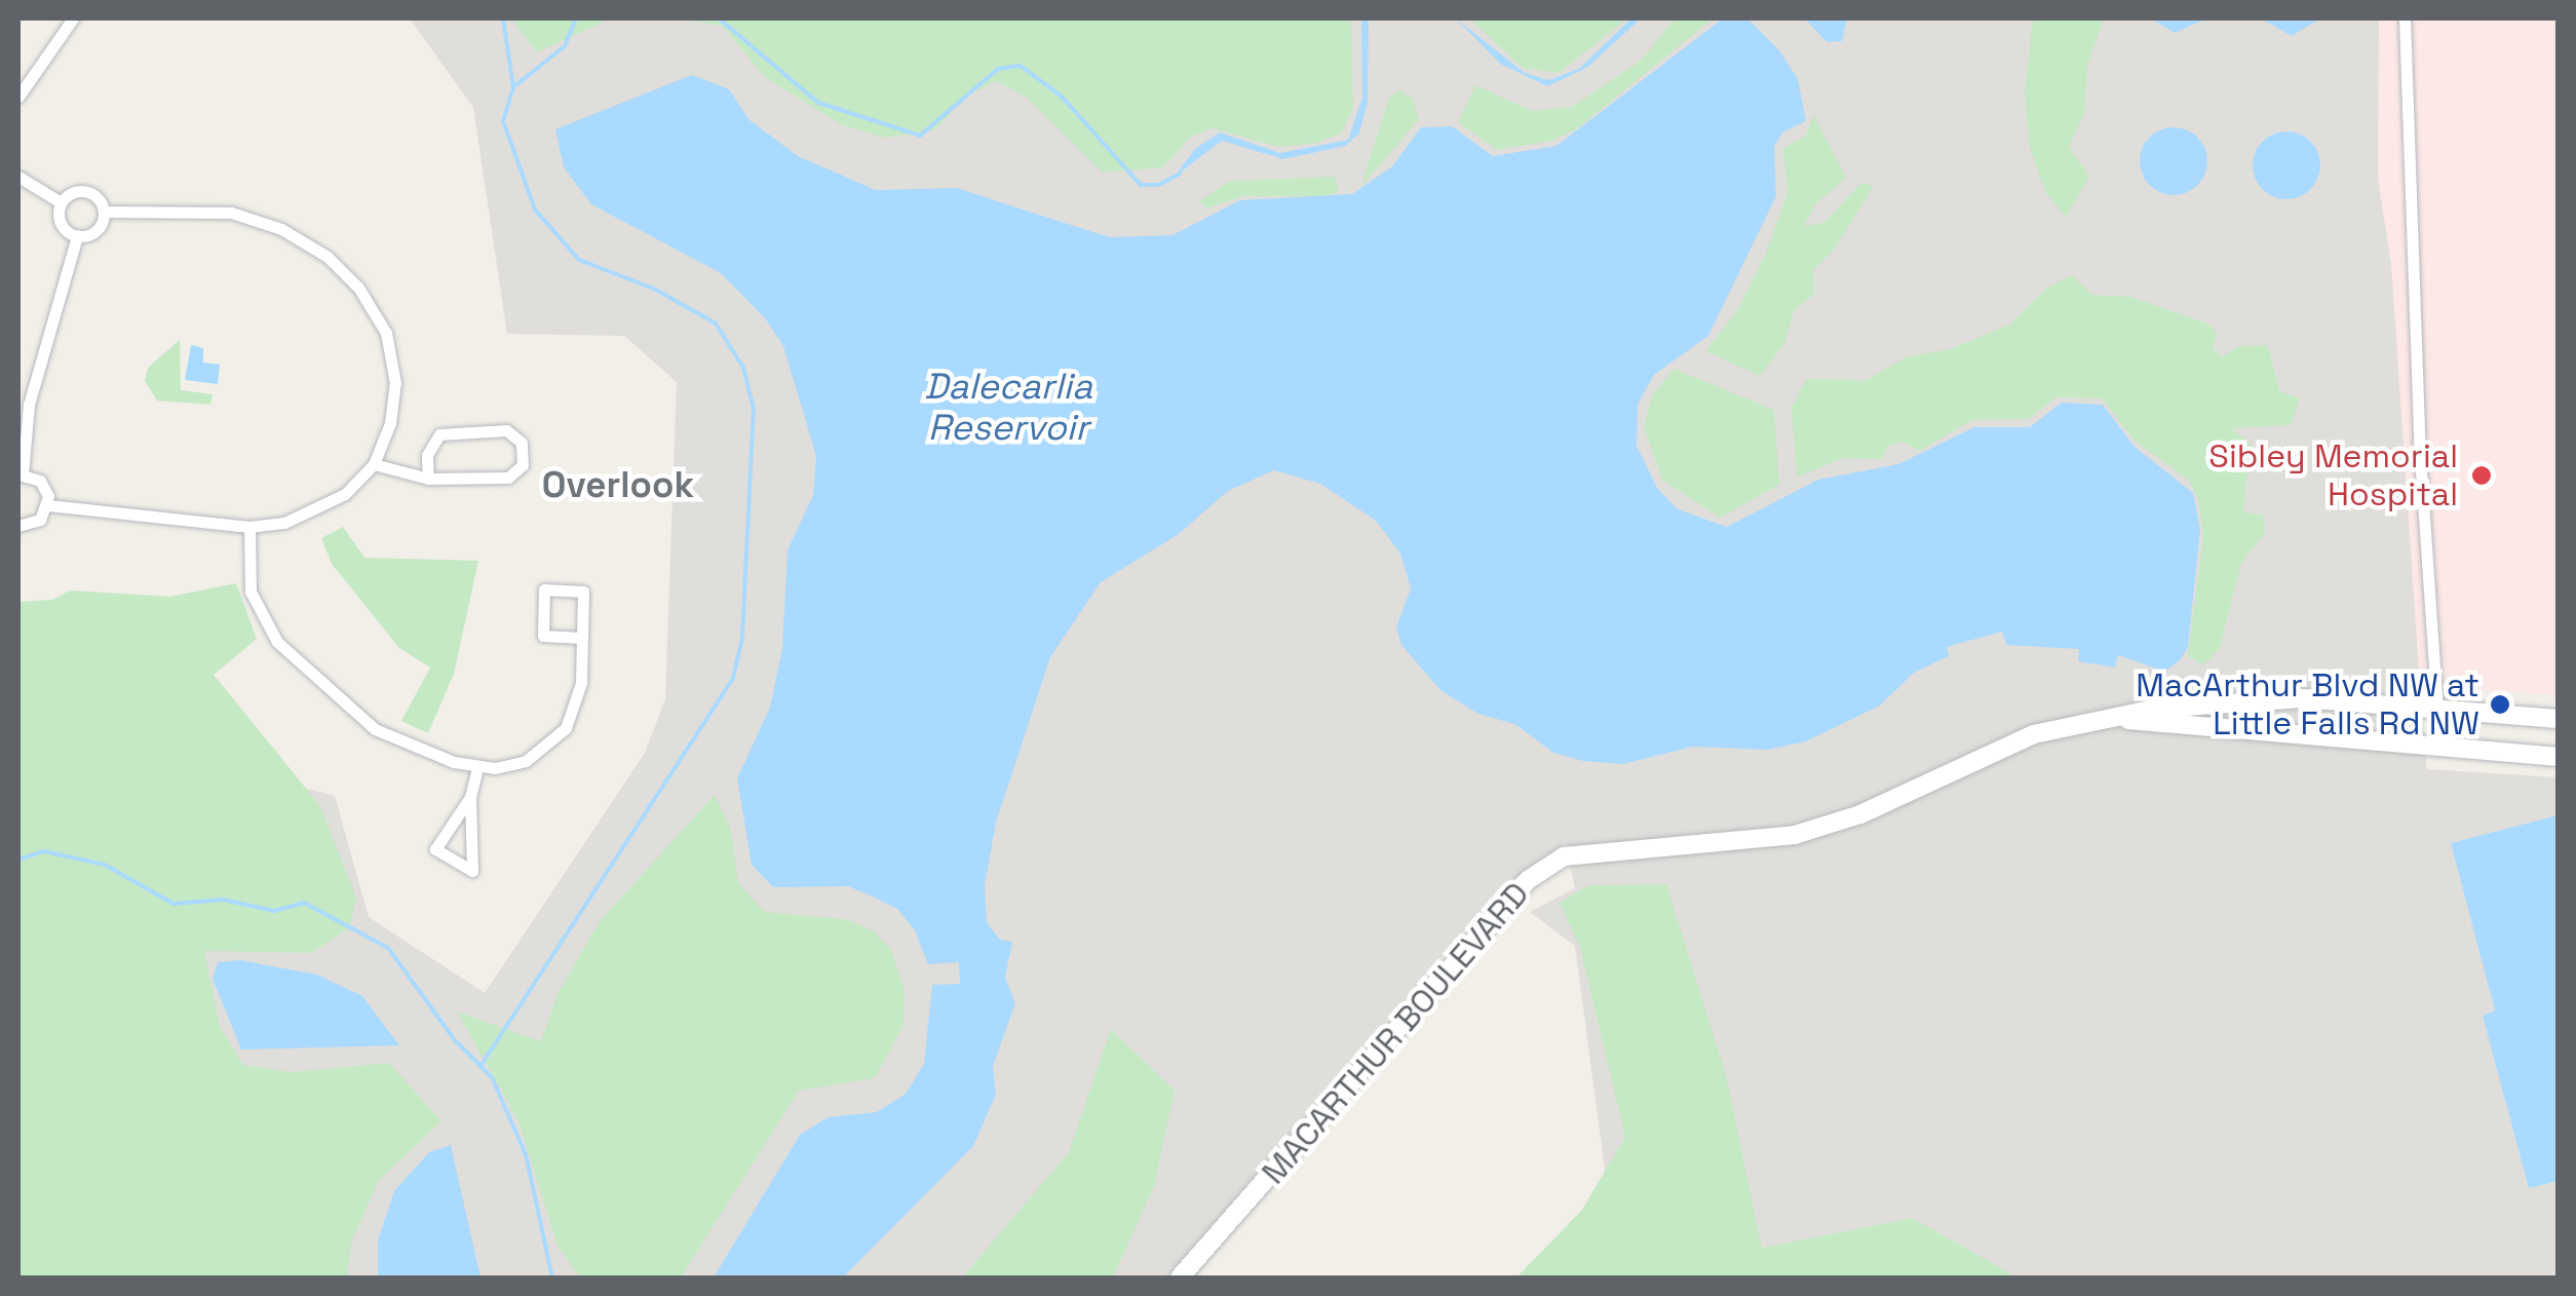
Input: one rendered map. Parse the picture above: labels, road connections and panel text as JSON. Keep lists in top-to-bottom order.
{
  "streets": {
    "main road": ["MACARTHUR BOULEVARD"]
  },
  "districts": ["Overlook"],
  "water": ["Dalecarlia Reservoir"],
  "places": ["Sibley Memorial Hospital", "MacArthur Blvd NW at Little Falls Rd NW"]
}
